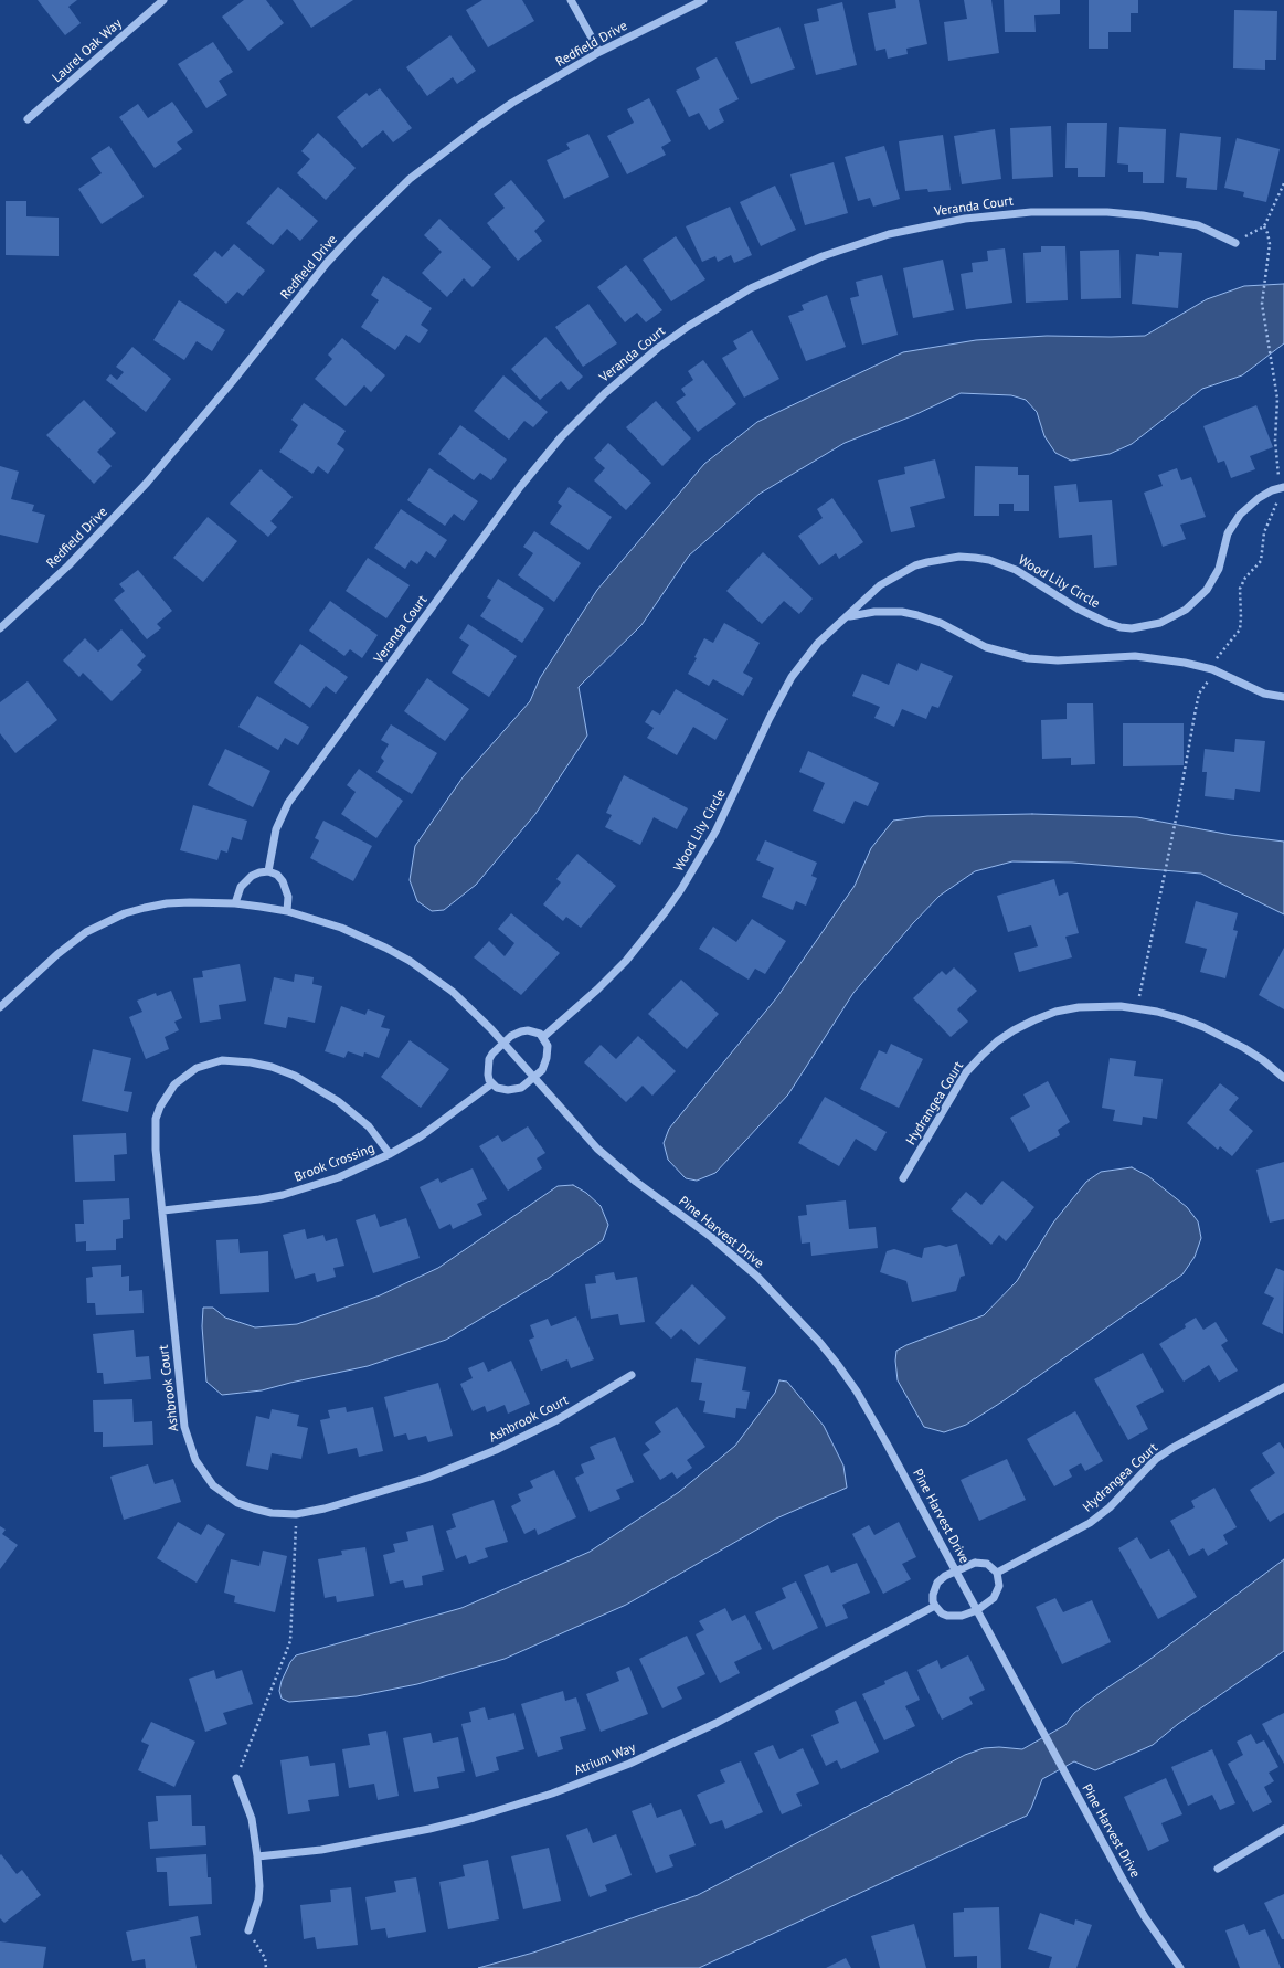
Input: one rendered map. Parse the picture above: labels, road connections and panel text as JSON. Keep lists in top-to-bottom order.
{
  "streets": {
    "street": [
      "Redfield Drive",
      "Laurel Oak Way",
      "Veranda Court",
      "Wood Lily Circle",
      "Hydrangea Court",
      "Brook Crossing",
      "Pine Harvest Drive",
      "Ashbrook Court",
      "Atrium Way"
    ]
  },
  "crossings": [
    ["Brook Crossing", "Ashbrook Court"]
  ]
}
